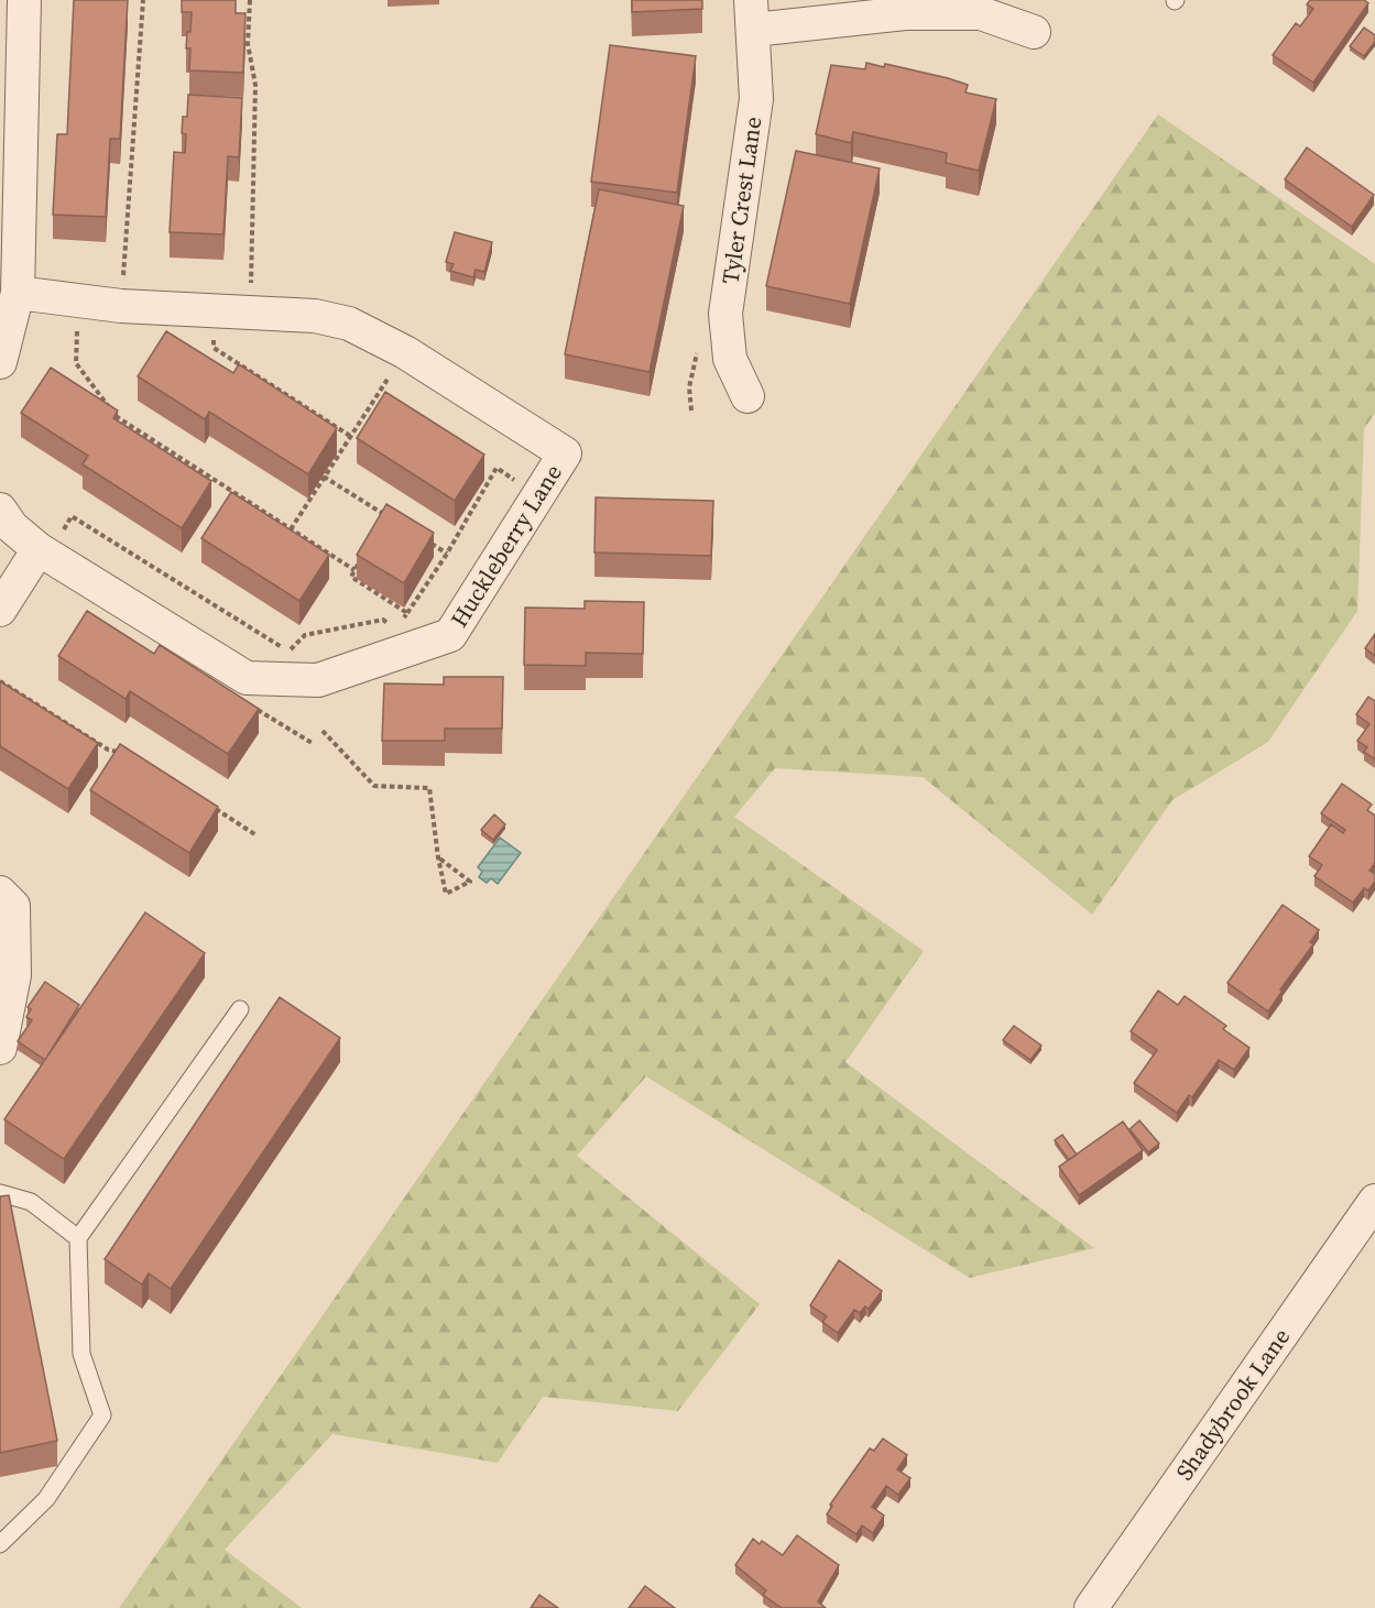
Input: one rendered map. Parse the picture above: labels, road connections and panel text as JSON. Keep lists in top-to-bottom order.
{
  "streets": {
    "street": ["Tyler Crest Lane", "Huckleberry Lane", "Shadybrook Lane"]
  }
}
